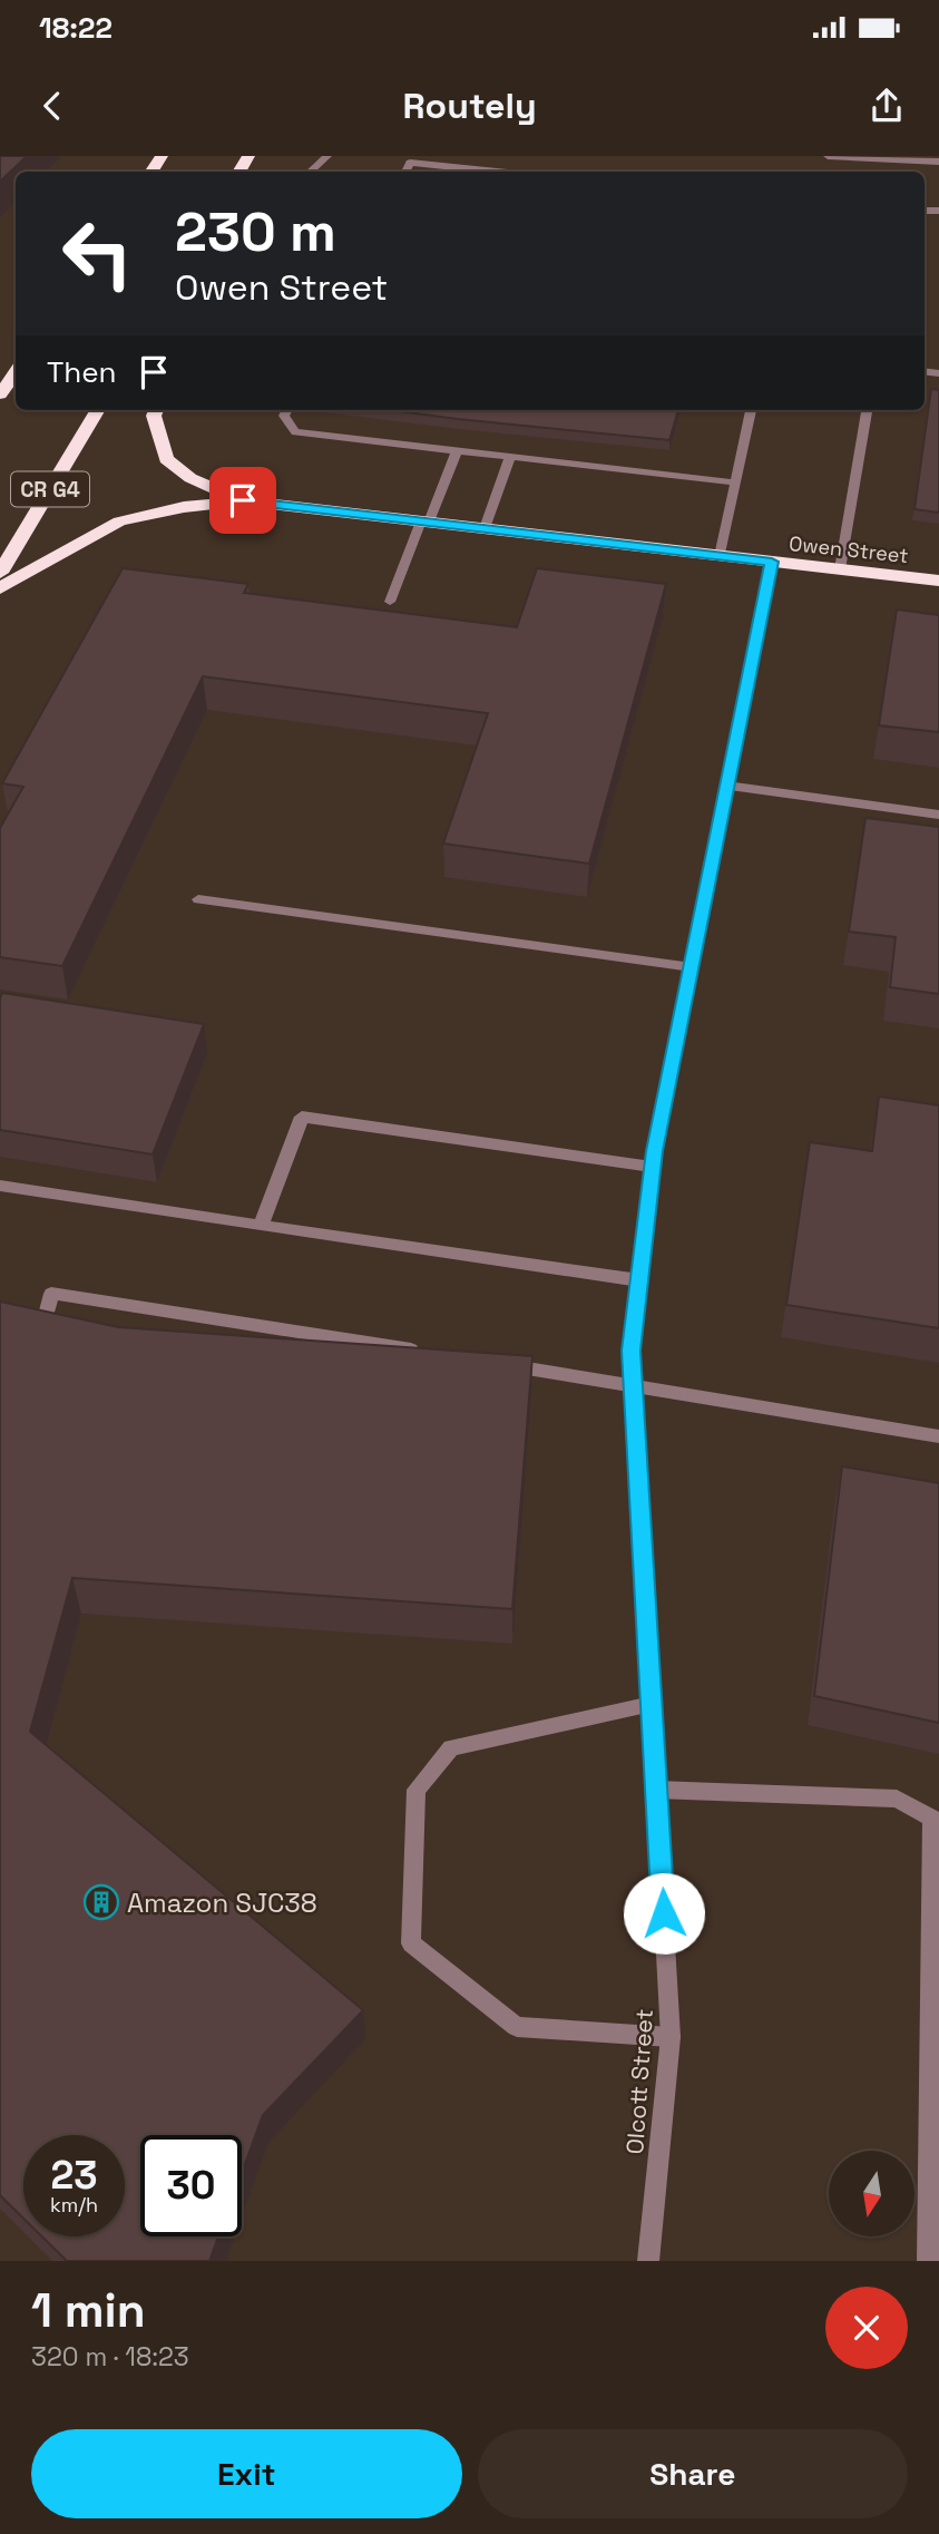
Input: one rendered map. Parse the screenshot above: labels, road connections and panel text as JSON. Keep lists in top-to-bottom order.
{
  "streets": {
    "highway": ["CR G4", "Owen Street"],
    "street": ["Olcott Street"]
  },
  "crossings": [
    ["Owen Street", "Olcott Street"]
  ],
  "places": {
    "building": ["Amazon SJC38"]
  },
  "north": "bottom",
  "page": {
    "status": "18:22",
    "header": "Routely",
    "turn": ["230 m", "Owen Street"],
    "then": "Then",
    "speed": "23 km/h",
    "limit": "30",
    "heading": ["1 min", "320 m · 18:23"],
    "buttons": ["Exit", "Share"]
  }
}
